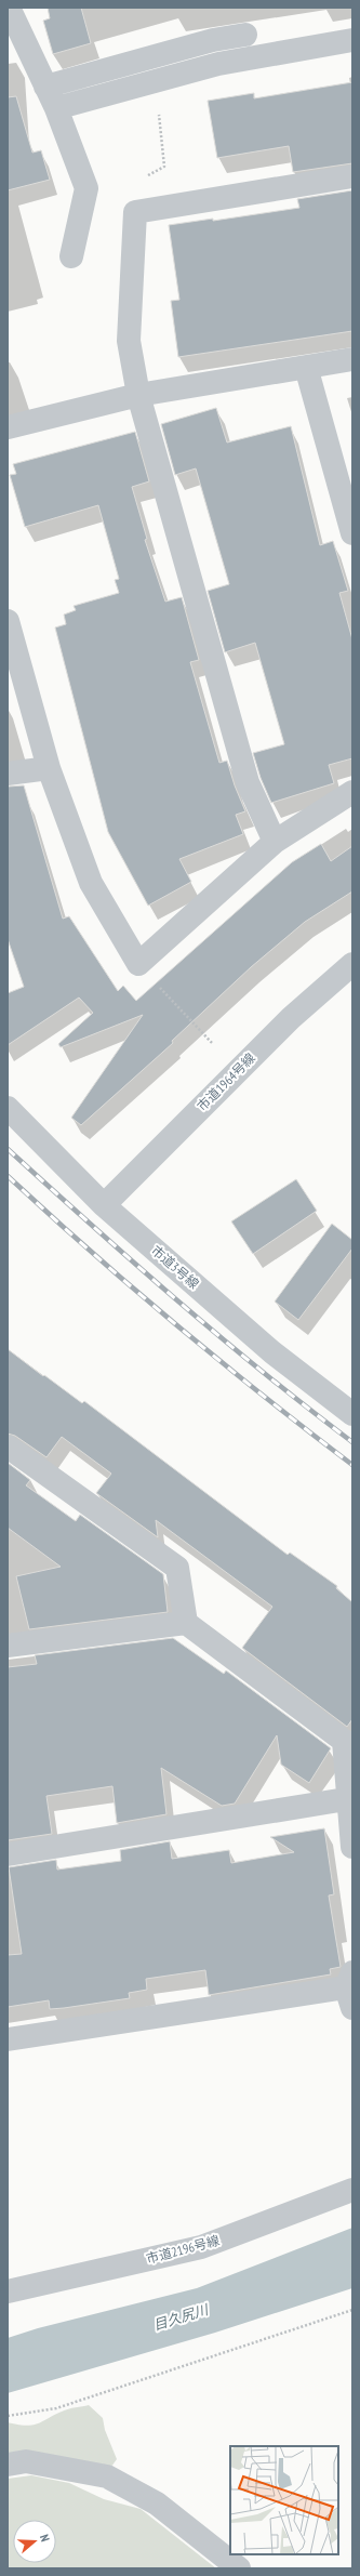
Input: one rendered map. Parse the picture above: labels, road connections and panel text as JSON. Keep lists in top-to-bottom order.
{
  "streets": {
    "street": ["市道1964号線", "市道3号線", "市道2196号線"]
  },
  "crossings": [
    ["市道1964号線", "市道3号線"]
  ],
  "water": ["目久尻川"],
  "north": "right"
}
